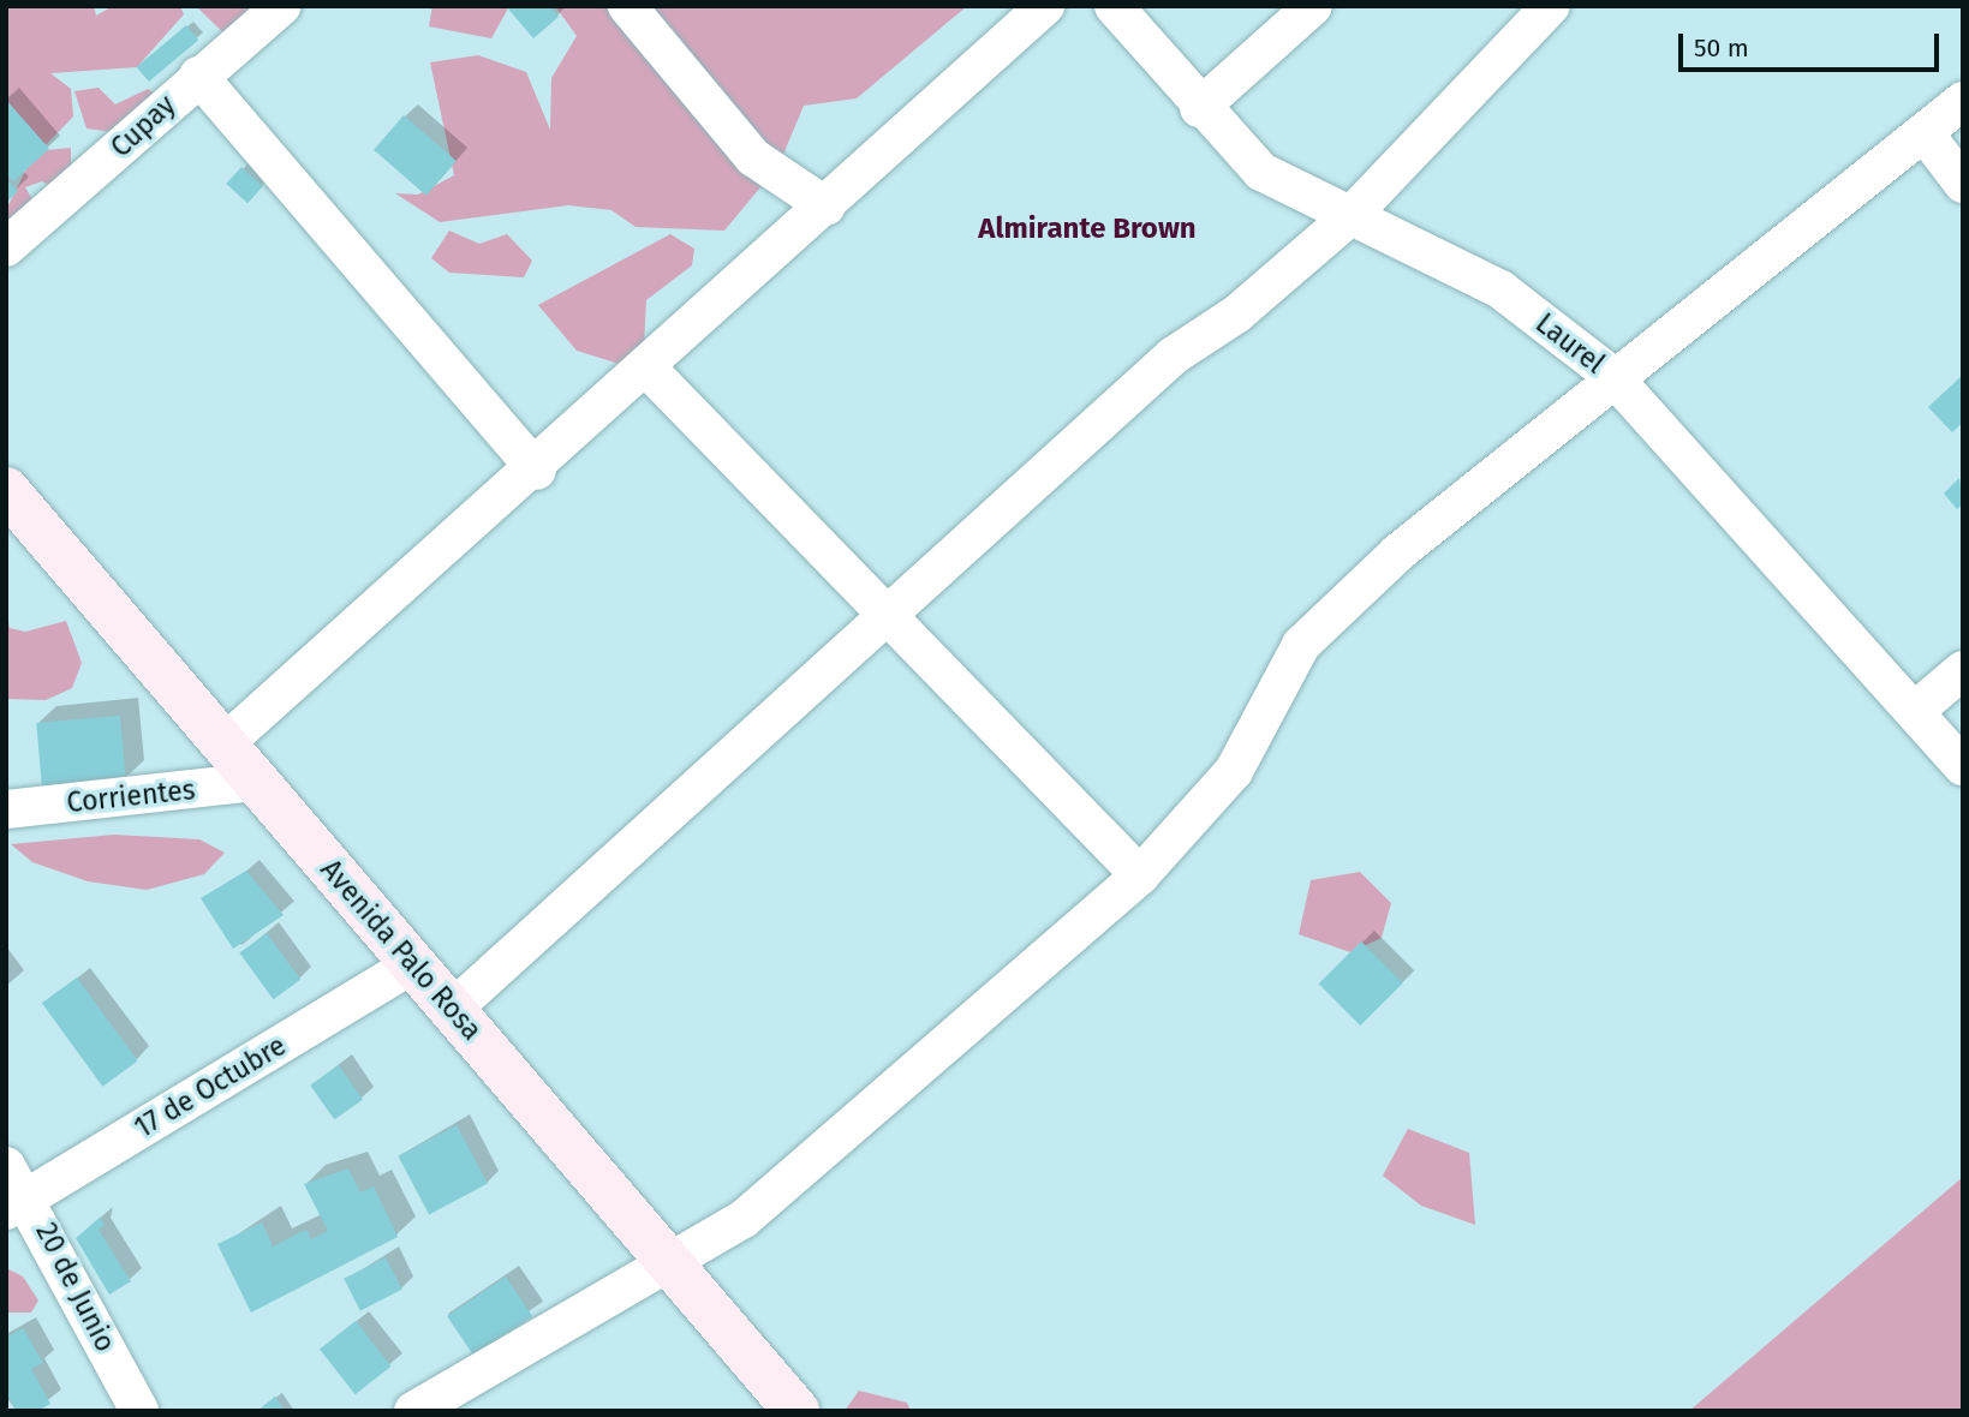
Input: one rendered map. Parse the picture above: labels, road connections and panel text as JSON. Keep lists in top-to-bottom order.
{
  "streets": {
    "main road": ["Avenida Palo Rosa"],
    "street": [
      "Cupay",
      "Laurel",
      "Corrientes",
      "17 de Octubre",
      "20 de Junio"
    ]
  },
  "crossings": [
    ["Corrientes", "Avenida Palo Rosa"],
    ["Avenida Palo Rosa", "17 de Octubre"],
    ["17 de Octubre", "20 de Junio"]
  ],
  "districts": ["Almirante Brown"],
  "scale_bar": "50 m"
}
